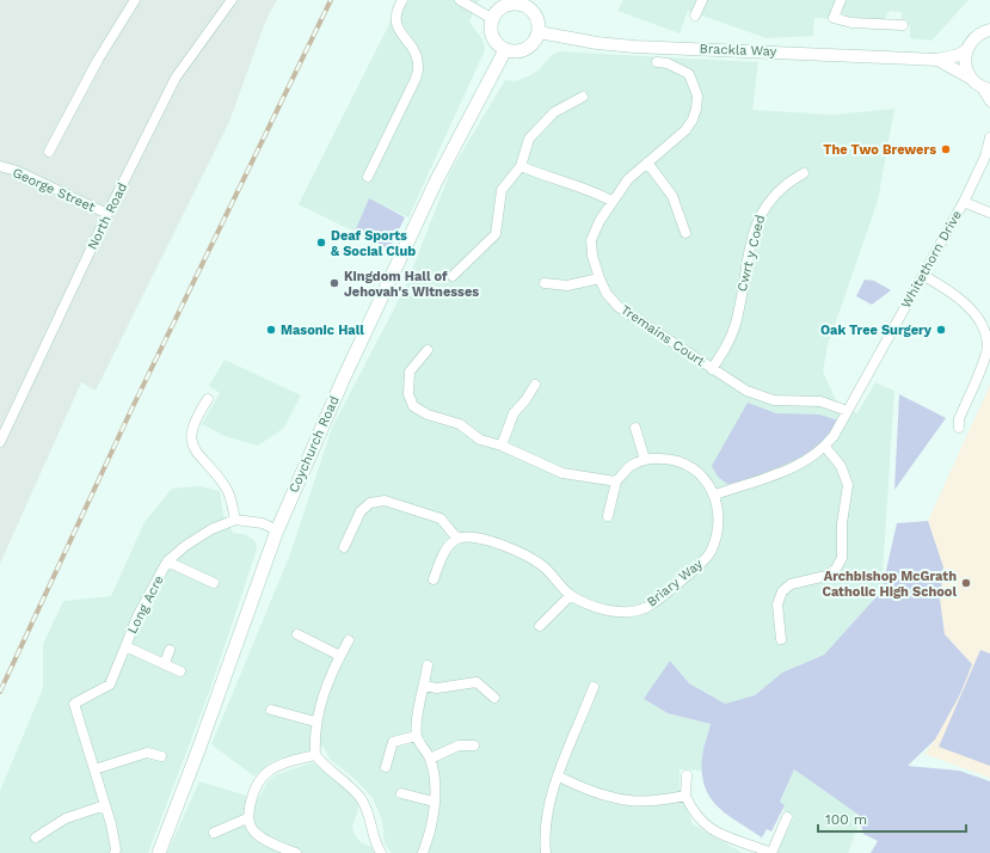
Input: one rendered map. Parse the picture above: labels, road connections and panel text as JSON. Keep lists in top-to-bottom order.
{
  "streets": {
    "main road": ["Coychurch Road"],
    "street": [
      "Brackla Way",
      "George Street",
      "North Road",
      "Cwrt y Coed",
      "Whitethorn Drive",
      "Tremains Court",
      "Briary Way",
      "Long Acre"
    ]
  },
  "crossings": [
    ["Brackla Way", "Coychurch Road"],
    ["George Street", "North Road"],
    ["Cwrt y Coed", "Tremains Court"],
    ["Whitethorn Drive", "Tremains Court"],
    ["Whitethorn Drive", "Briary Way"],
    ["Coychurch Road", "Long Acre"]
  ],
  "places": [
    "The Two Brewers",
    "Deaf Sports & Social Club",
    "Kingdom Hall of Jehovah's Witnesses",
    "Masonic Hall",
    "Oak Tree Surgery",
    "Archbishop McGrath Catholic High School"
  ],
  "scale_bar": "100 m"
}
